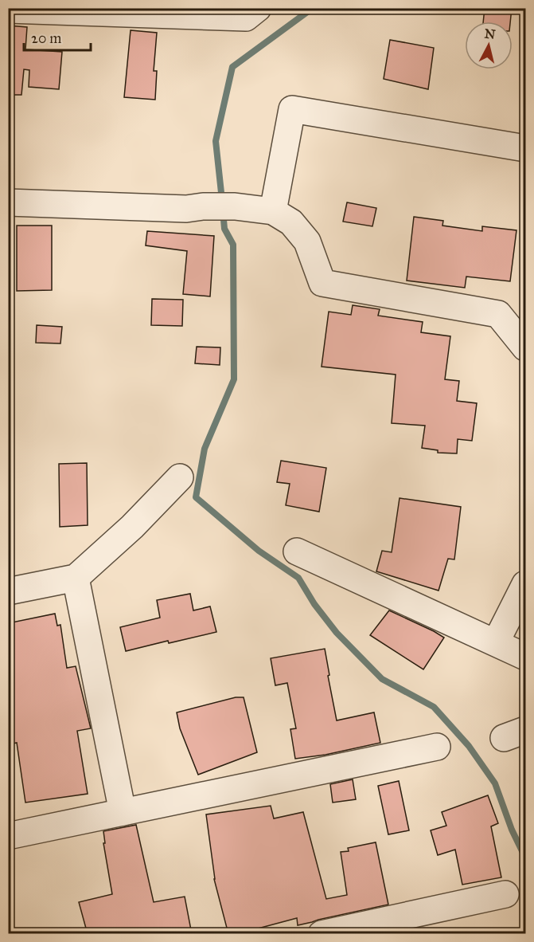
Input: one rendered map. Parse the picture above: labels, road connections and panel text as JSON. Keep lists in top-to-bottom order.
{
  "scale_bar": "20 m",
  "north": "top"
}
